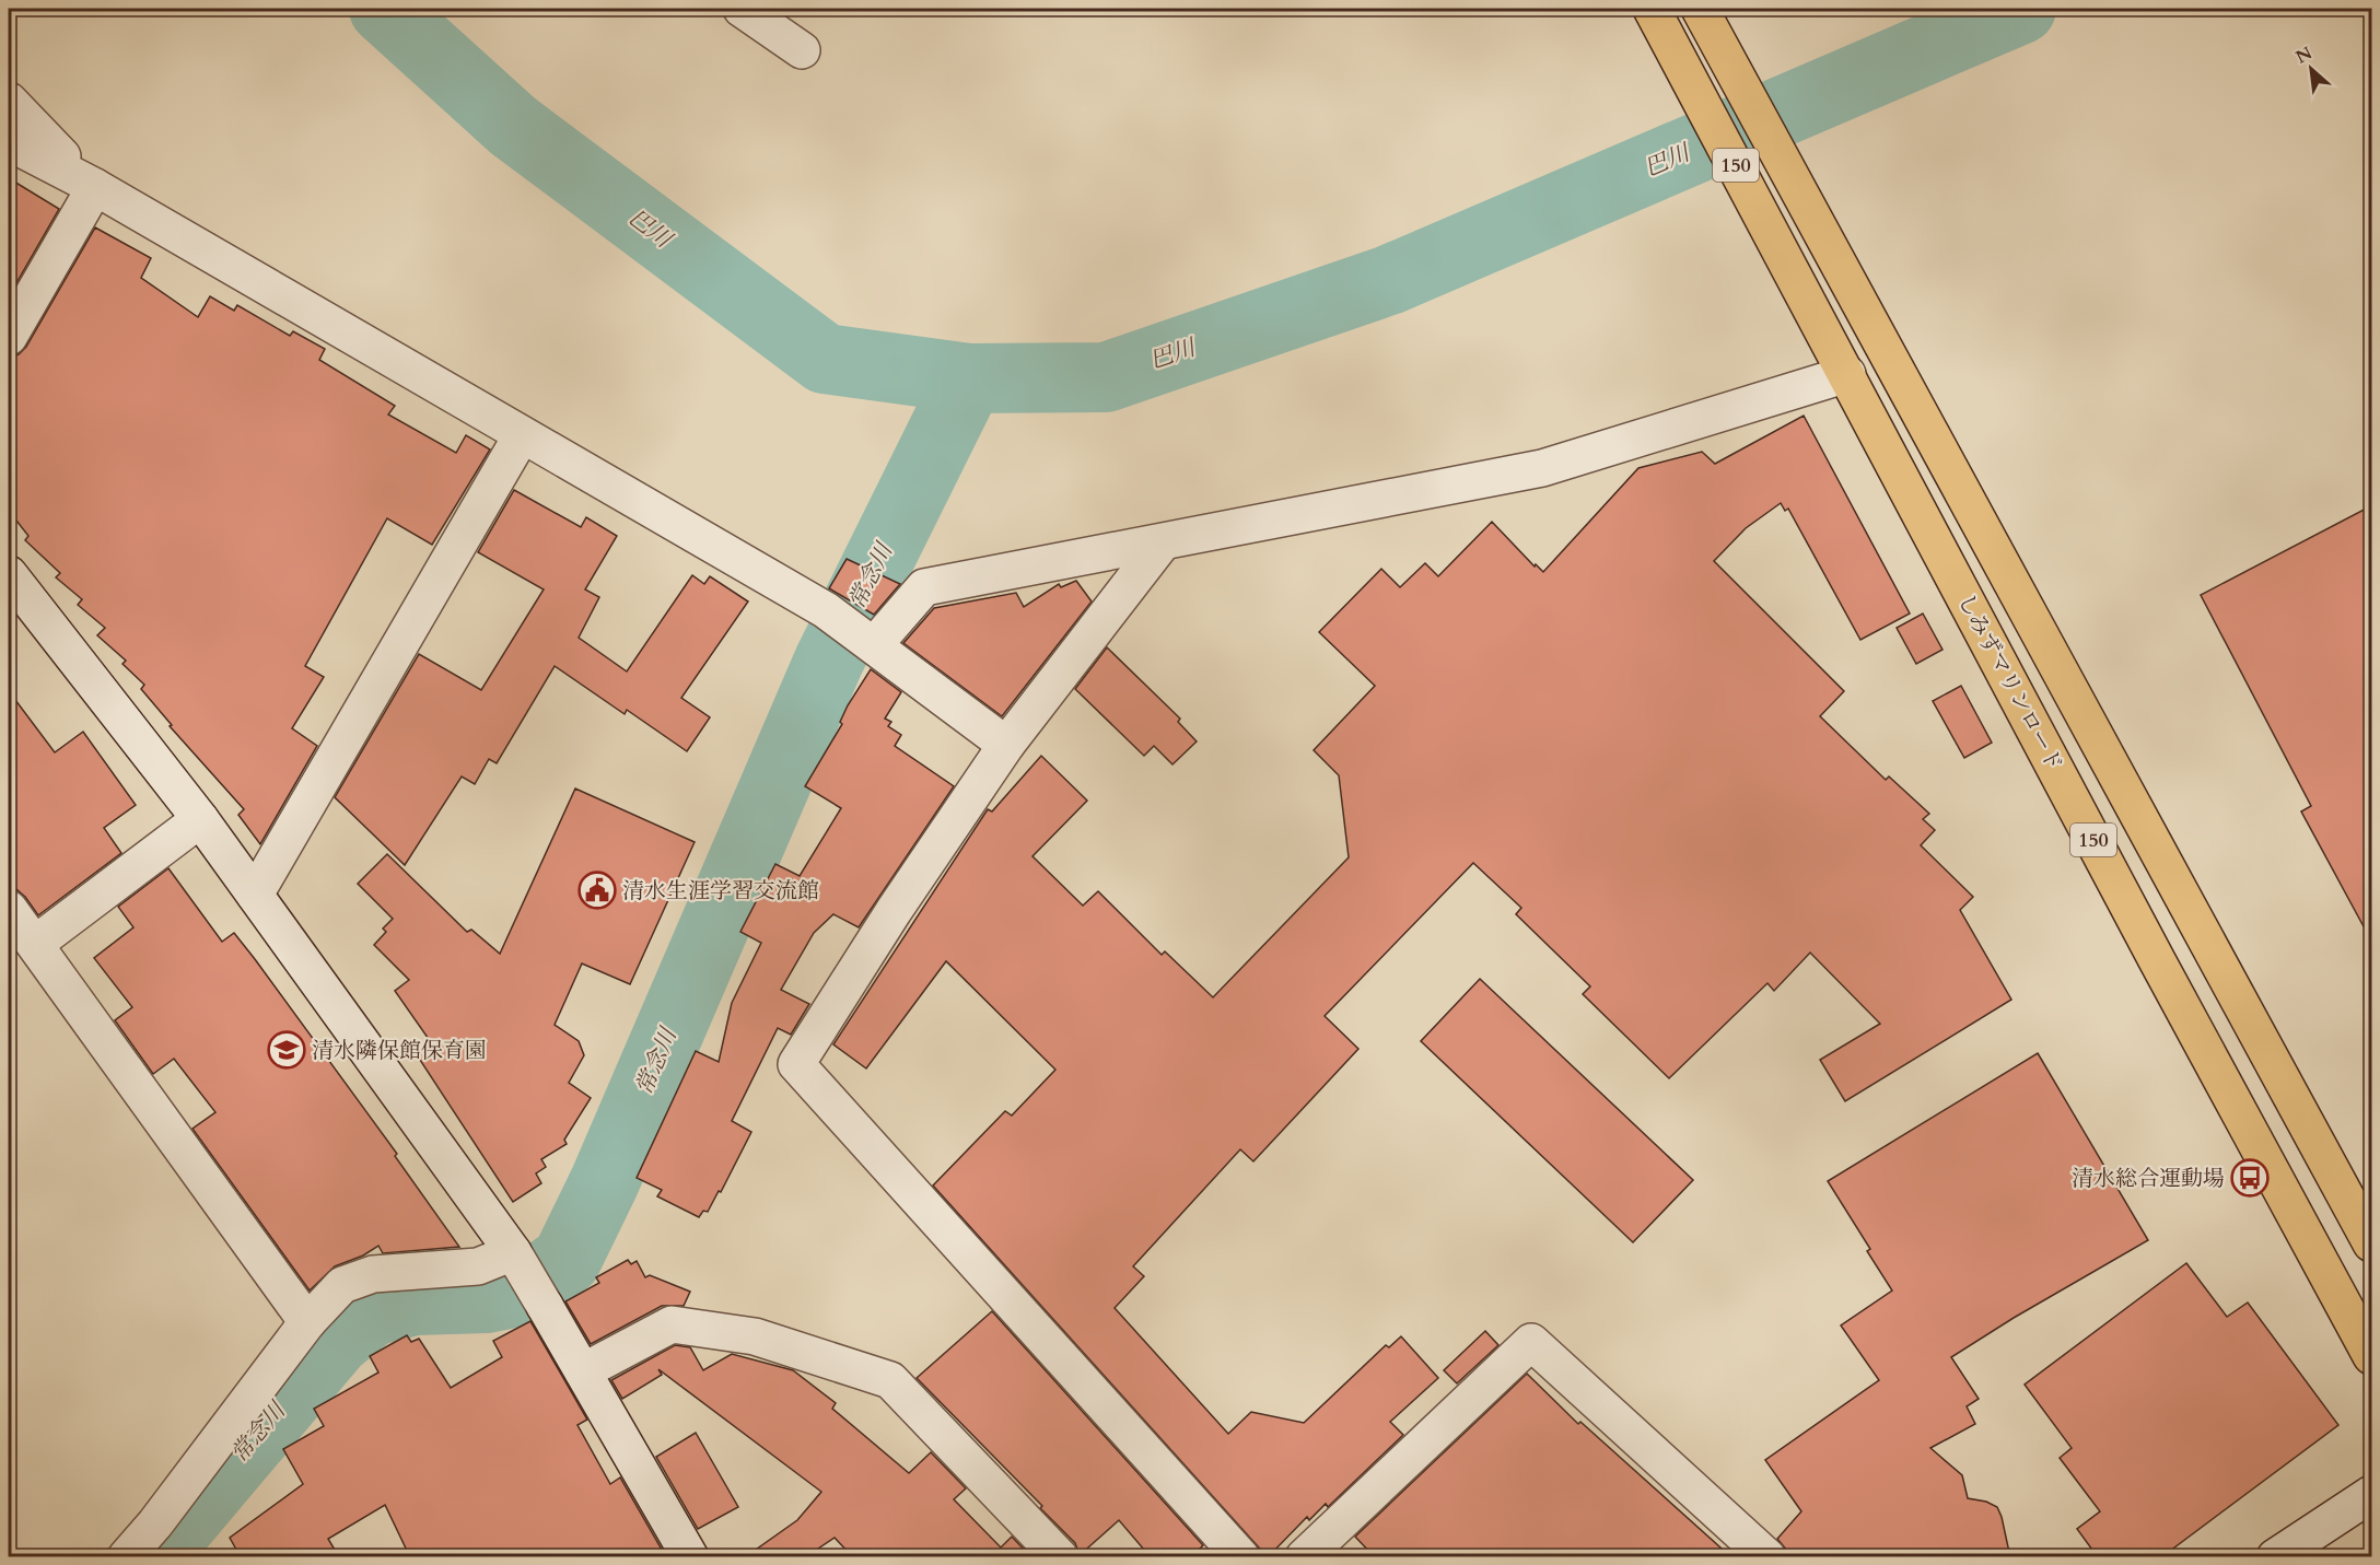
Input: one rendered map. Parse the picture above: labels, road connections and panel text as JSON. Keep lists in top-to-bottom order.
{
  "streets": {
    "highway": ["150", "しみずマリンロード"]
  },
  "water": ["巴川", "常念川"],
  "places": {
    "public building": ["清水生涯学習交流館"],
    "school or university": ["清水隣保館保育園"],
    "bus stop": ["清水総合運動場"]
  },
  "north": "top left"
}
